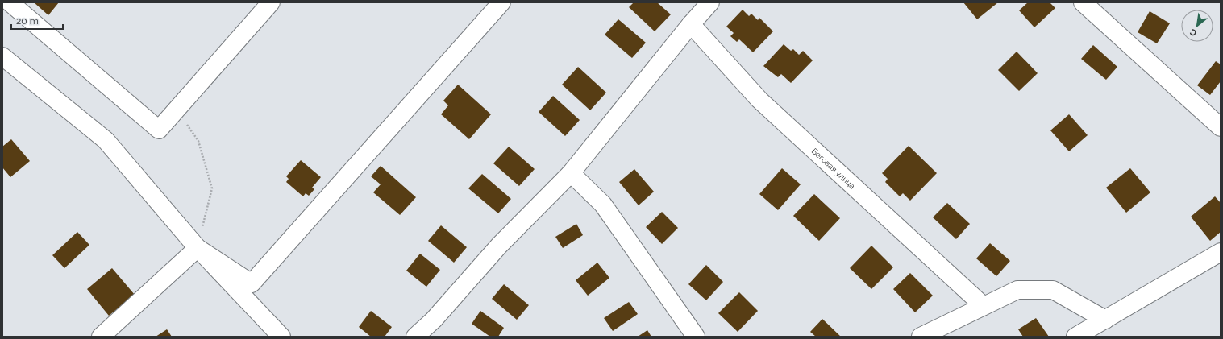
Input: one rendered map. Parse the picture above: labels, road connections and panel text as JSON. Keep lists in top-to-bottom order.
{
  "streets": {
    "street": ["Беговая улица"]
  },
  "scale_bar": "20 m",
  "north": "bottom left"
}
